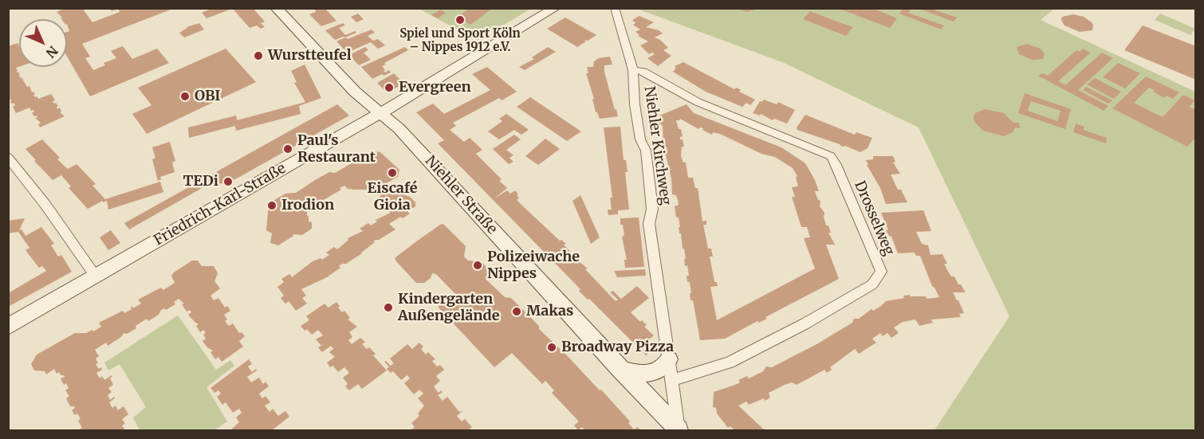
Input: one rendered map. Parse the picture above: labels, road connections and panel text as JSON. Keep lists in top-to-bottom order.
{
  "streets": {
    "street": [
      "Niehler Kirchweg",
      "Niehler Straße",
      "Friedrich-Karl-Straße",
      "Drosselweg"
    ]
  },
  "crossings": [
    ["Niehler Kirchweg", "Niehler Straße"],
    ["Niehler Kirchweg", "Drosselweg"],
    ["Niehler Straße", "Friedrich-Karl-Straße"]
  ],
  "places": [
    "Spiel und Sport Köln – Nippes 1912 e.V.",
    "Wurstteufel",
    "Evergreen",
    "OBI",
    "Paul's Restaurant",
    "Eiscafé Gioia",
    "TEDi",
    "Irodion",
    "Polizeiwache Nippes",
    "Kindergarten Außengelände",
    "Makas",
    "Broadway Pizza"
  ],
  "north": "bottom right"
}
